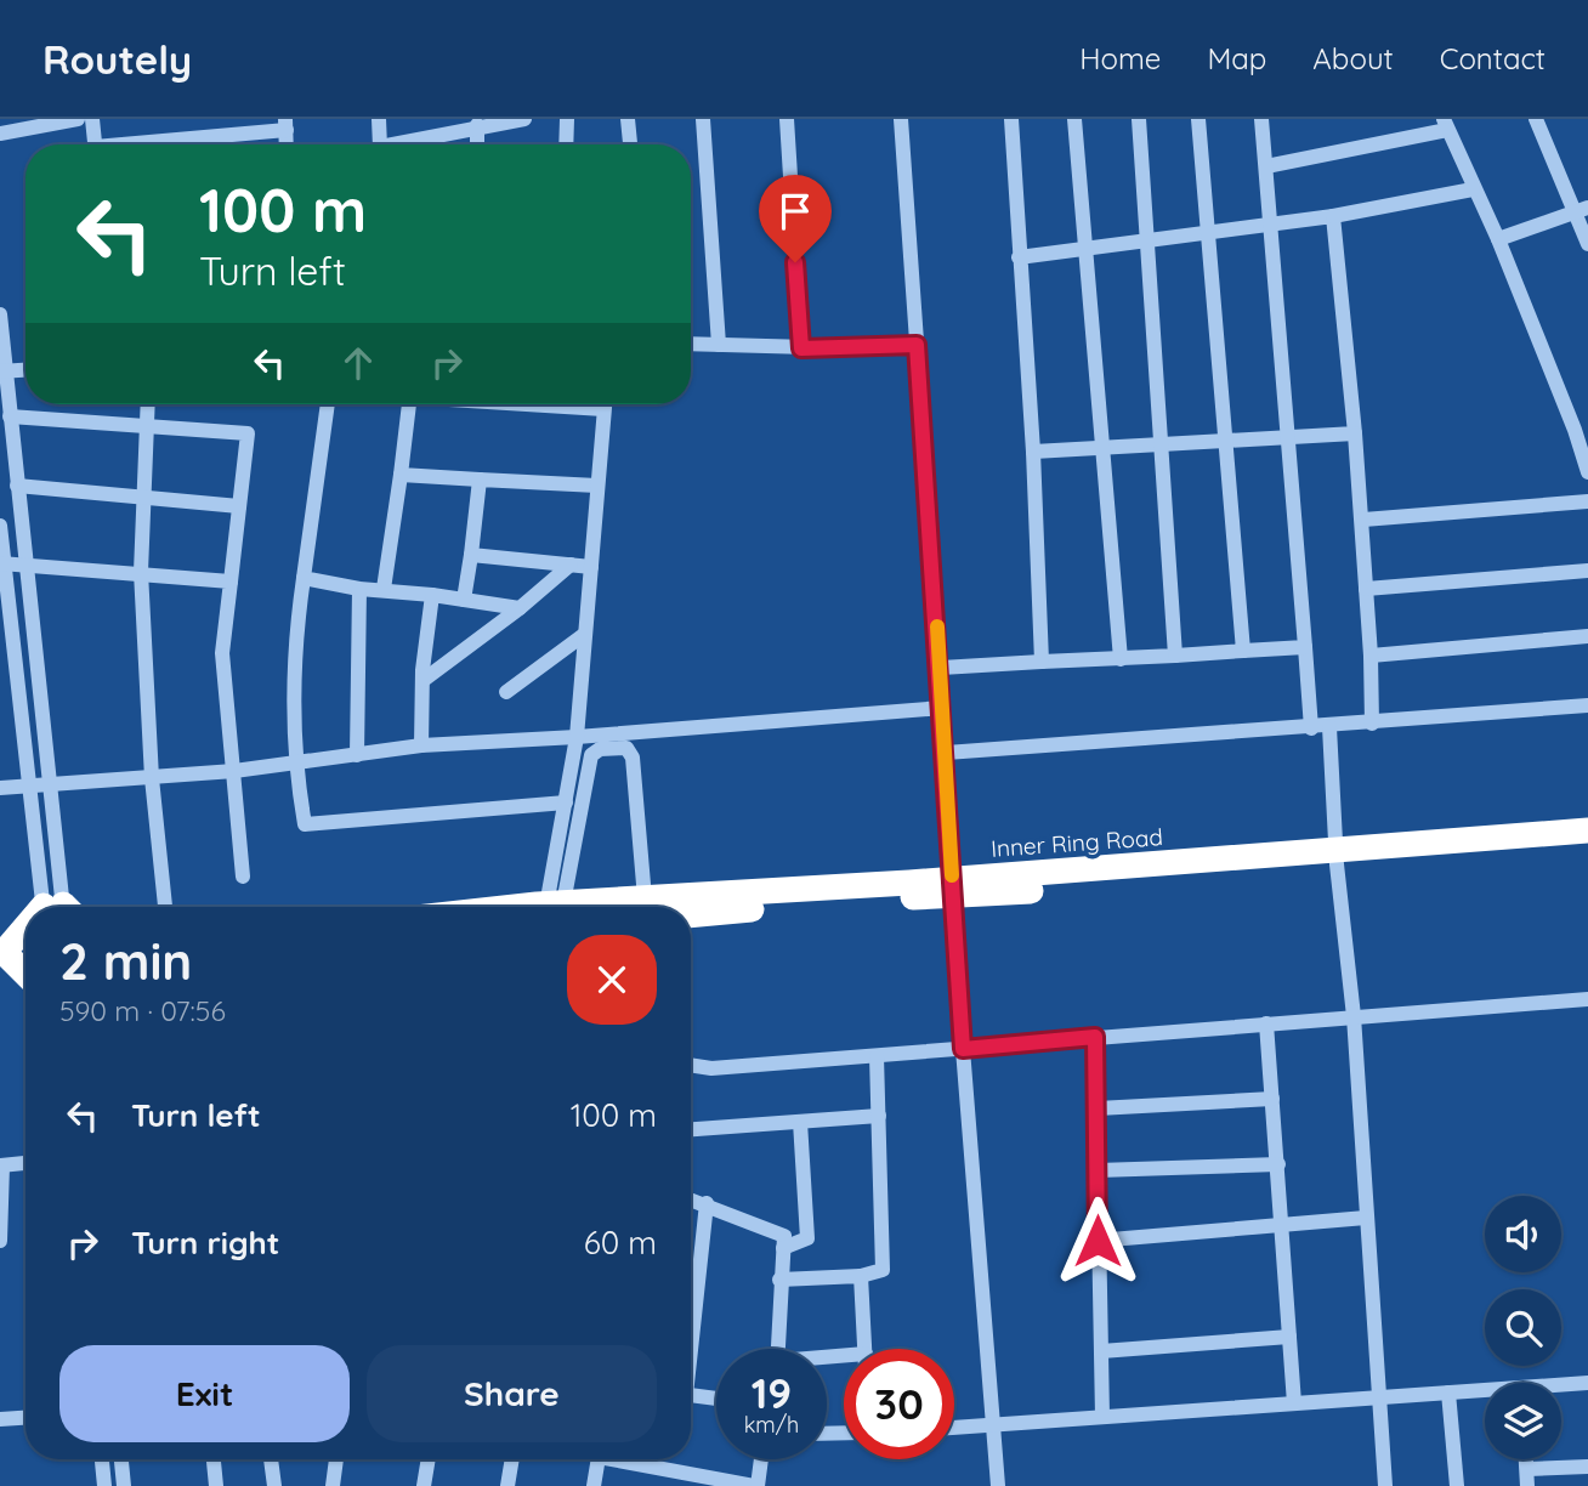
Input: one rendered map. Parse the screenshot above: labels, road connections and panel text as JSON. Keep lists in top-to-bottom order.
{
  "streets": {
    "highway": ["Inner Ring Road"]
  },
  "page": {
    "header": "Routely",
    "nav": [
      "Home",
      "Map",
      "About",
      "Contact"
    ],
    "turn": ["100 m", "Turn left"],
    "heading": ["2 min", "590 m · 07:56"],
    "list": [
      {
        "name": "Turn left",
        "value": "100 m"
      },
      {
        "name": "Turn right",
        "value": "60 m"
      }
    ],
    "buttons": ["Exit", "Share"],
    "speed": "19 km/h",
    "limit": "30"
  }
}
